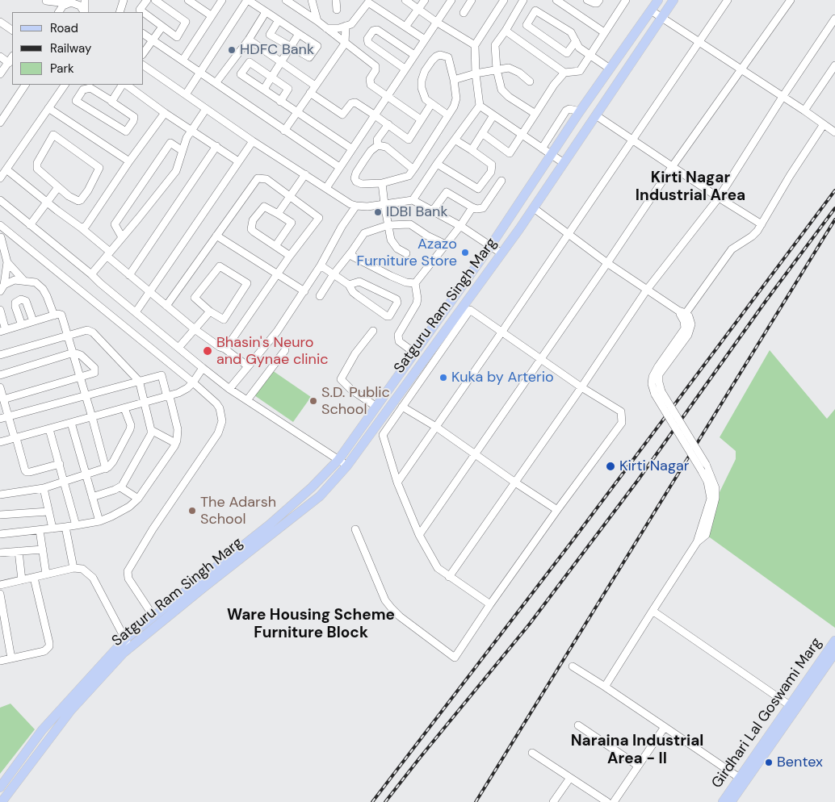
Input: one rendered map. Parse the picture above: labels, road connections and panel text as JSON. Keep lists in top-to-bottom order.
{
  "streets": {
    "main road": ["Satguru Ram Singh Marg", "Girdhari Lal Goswami Marg"]
  },
  "districts": ["Kirti Nagar Industrial Area", "Ware Housing Scheme Furniture Block", "Naraina Industrial Area - II"],
  "places": [
    "HDFC Bank",
    "IDBI Bank",
    "Azazo Furniture Store",
    "Bhasin's Neuro and Gynae clinic",
    "Kuka by Arterio",
    "S.D. Public School",
    "Kirti Nagar",
    "The Adarsh School",
    "Bentex"
  ],
  "legend": ["Road", "Railway", "Park"]
}
